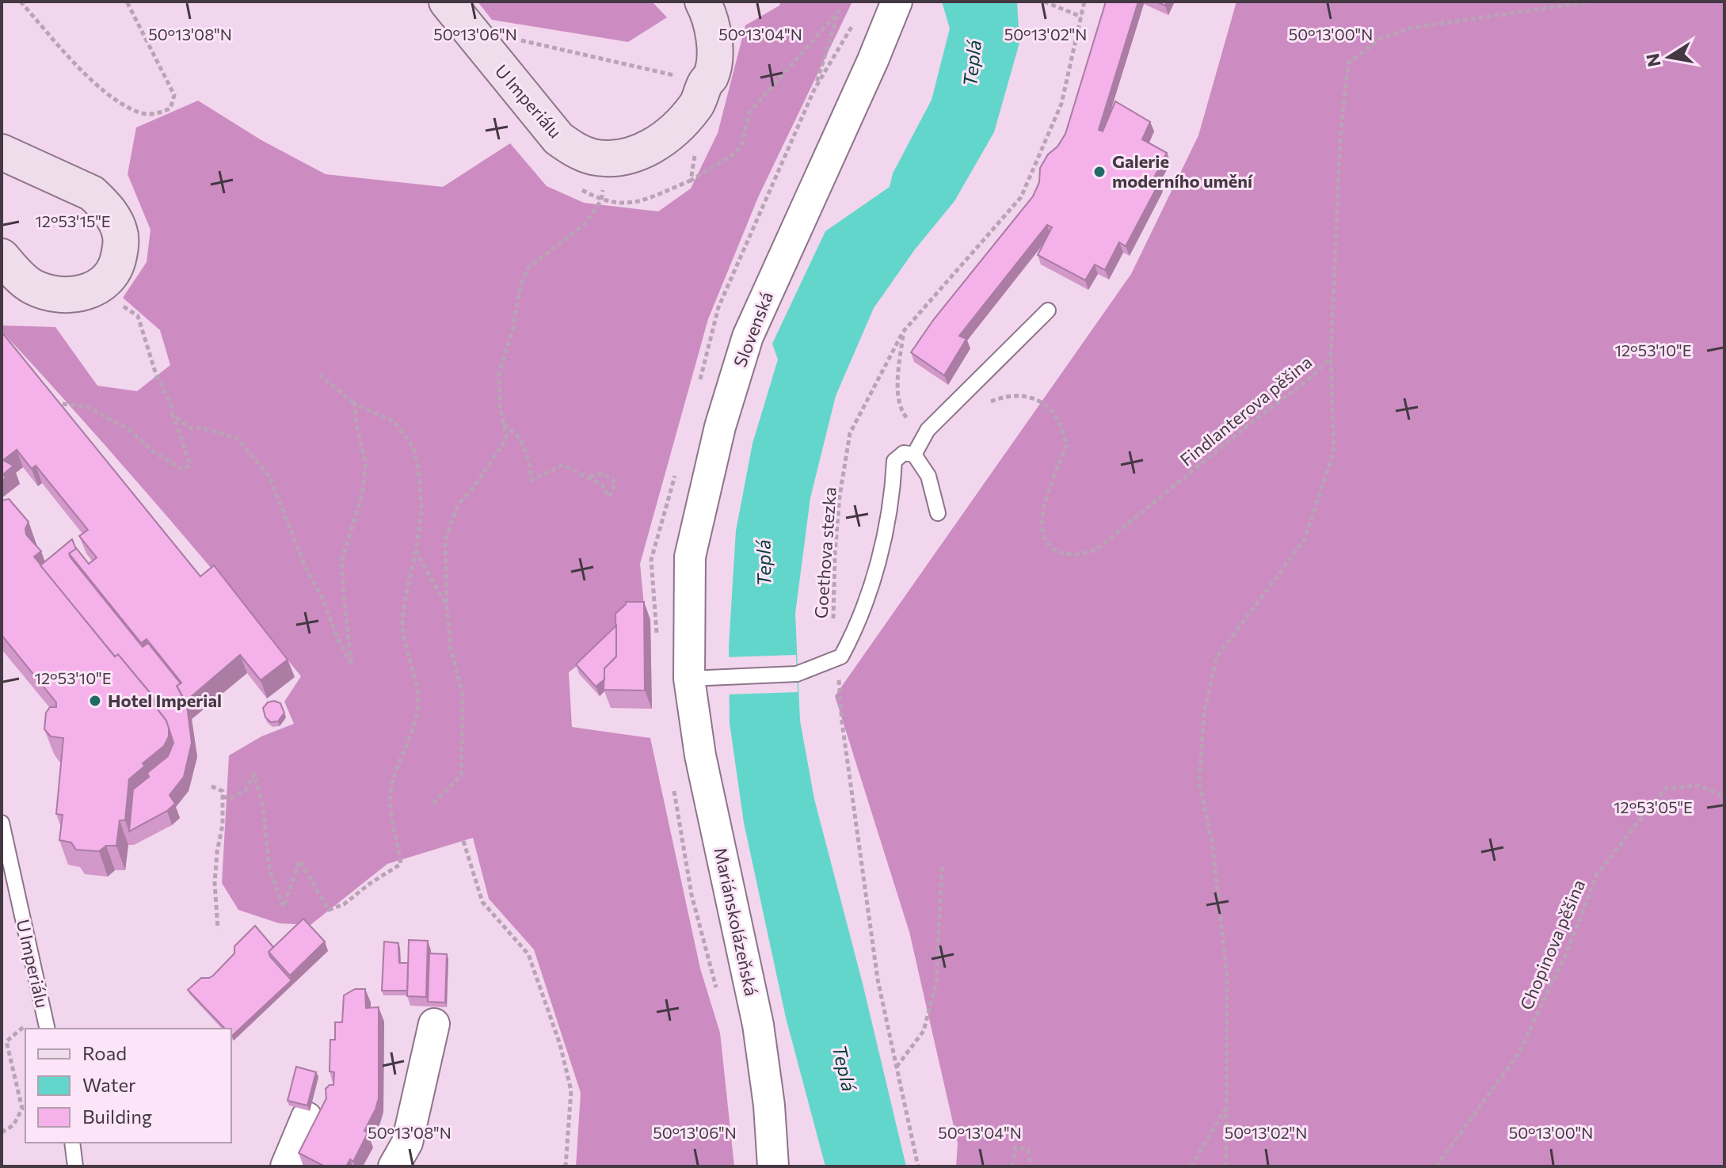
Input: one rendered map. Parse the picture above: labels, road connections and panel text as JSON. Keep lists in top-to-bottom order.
{
  "streets": {
    "street": ["U Imperiálu", "Slovenská", "Mariánskolázeňská"],
    "path": ["Findlanterova pěšina", "Goethova stezka", "Chopinova pěšina"]
  },
  "crossings": [
    ["Slovenská", "Mariánskolázeňská"]
  ],
  "water": ["Teplá"],
  "places": ["Galerie moderního umění", "Hotel Imperial"],
  "legend": ["Road", "Water", "Building"],
  "north": "left",
  "coordinates": [
    "50°13'08\"N",
    "50°13'04\"N",
    "50°13'00\"N",
    "50°13'06\"N",
    "50°13'02\"N",
    "12°53'15\"E",
    "12°53'10\"E",
    "12°53'05\"E"
  ]
}
